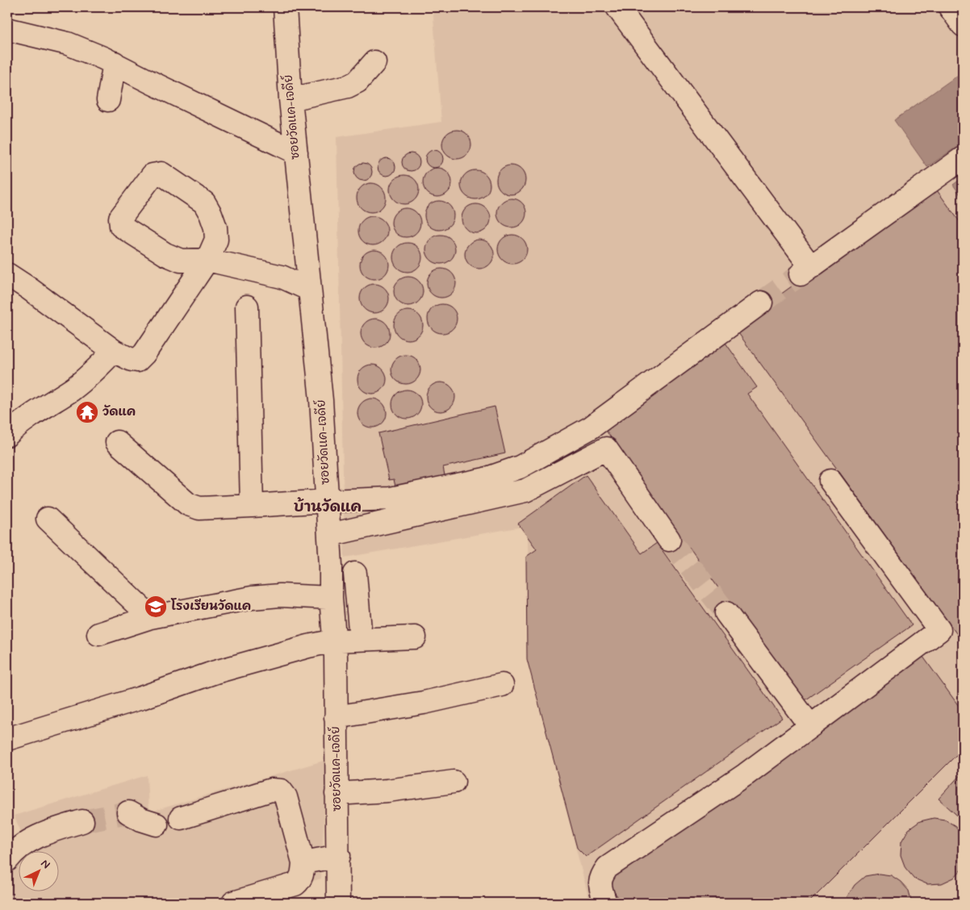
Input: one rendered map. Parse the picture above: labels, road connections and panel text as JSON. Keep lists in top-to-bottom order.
{
  "streets": {
    "street": ["ซอยวัดแค-เจดีย์"]
  },
  "districts": ["บ้านวัดแค"],
  "places": {
    "temple": ["วัดแค"],
    "school or university": ["โรงเรียนวัดแค"]
  },
  "north": "top right"
}
